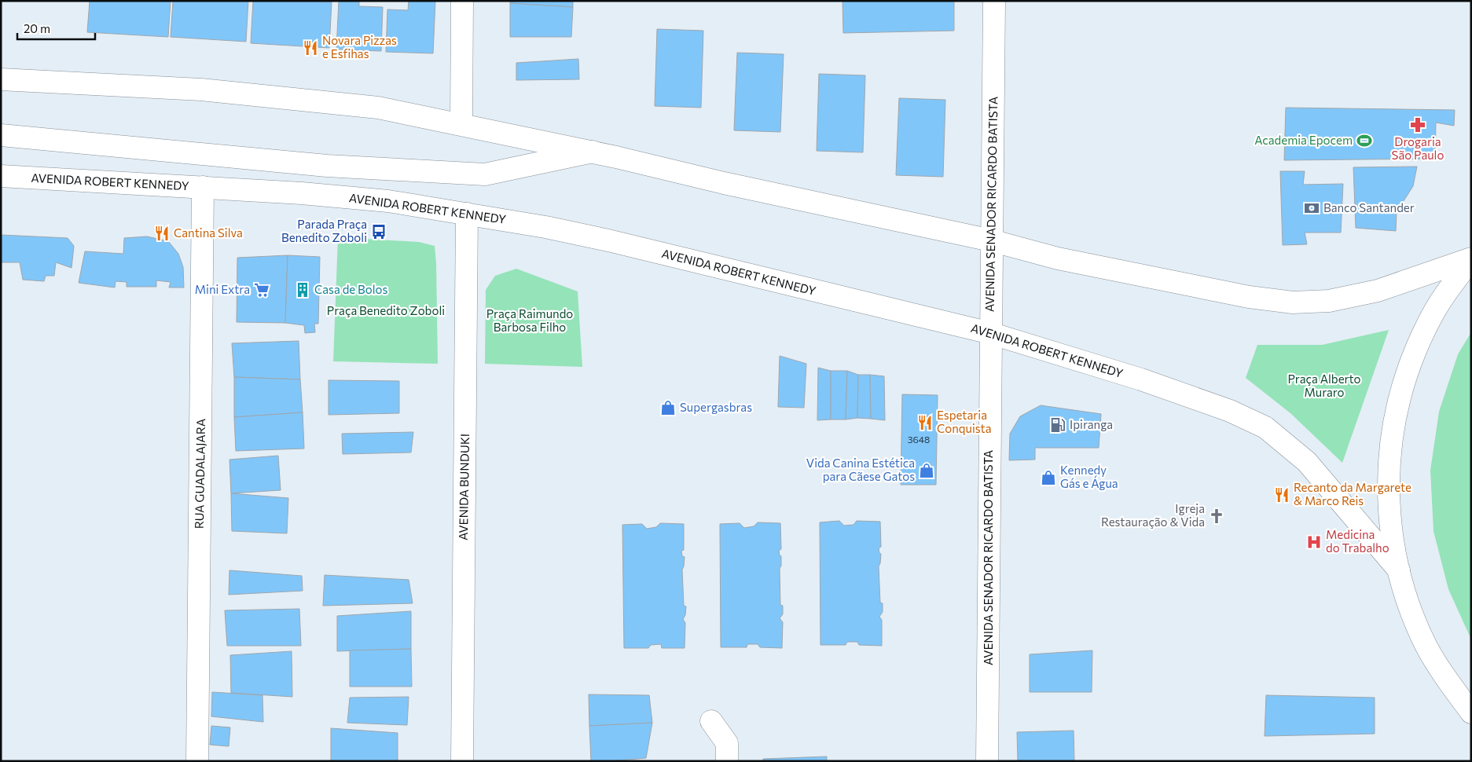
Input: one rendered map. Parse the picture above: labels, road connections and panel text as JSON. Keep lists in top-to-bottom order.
{
  "streets": {
    "main road": [
      "AVENIDA ROBERT KENNEDY",
      "AVENIDA SENADOR RICARDO BATISTA",
      "RUA GUADALAJARA",
      "AVENIDA BUNDUKI"
    ]
  },
  "crossings": [
    ["AVENIDA ROBERT KENNEDY", "AVENIDA SENADOR RICARDO BATISTA"],
    ["AVENIDA ROBERT KENNEDY", "RUA GUADALAJARA"],
    ["AVENIDA ROBERT KENNEDY", "AVENIDA BUNDUKI"]
  ],
  "parks": ["Praça Benedito Zoboli", "Praça Raimundo Barbosa Filho", "Praça Alberto Muraro"],
  "places": {
    "restaurant": [
      "Novara Pizzas e Esfihas",
      "Cantina Silva",
      "Espetaria Conquista",
      "Recanto da Margarete & Marco Reis"
    ],
    "pharmacy": ["Drogaria São Paulo"],
    "sports": ["Academia Epocem"],
    "bank": ["Banco Santander"],
    "bus stop": ["Parada Praça Benedito Zoboli"],
    "supermarket": ["Mini Extra"],
    "building": ["Casa de Bolos"],
    "shop": ["Supergasbras", "Vida Canina Estética para Cãese Gatos", "Kennedy Gás e Água"],
    "fuel station": ["Ipiranga"],
    "church": ["Igreja Restauração & Vida"],
    "hospital": ["Medicina do Trabalho"]
  },
  "house_numbers": ["3648"],
  "scale_bar": "20 m"
}
